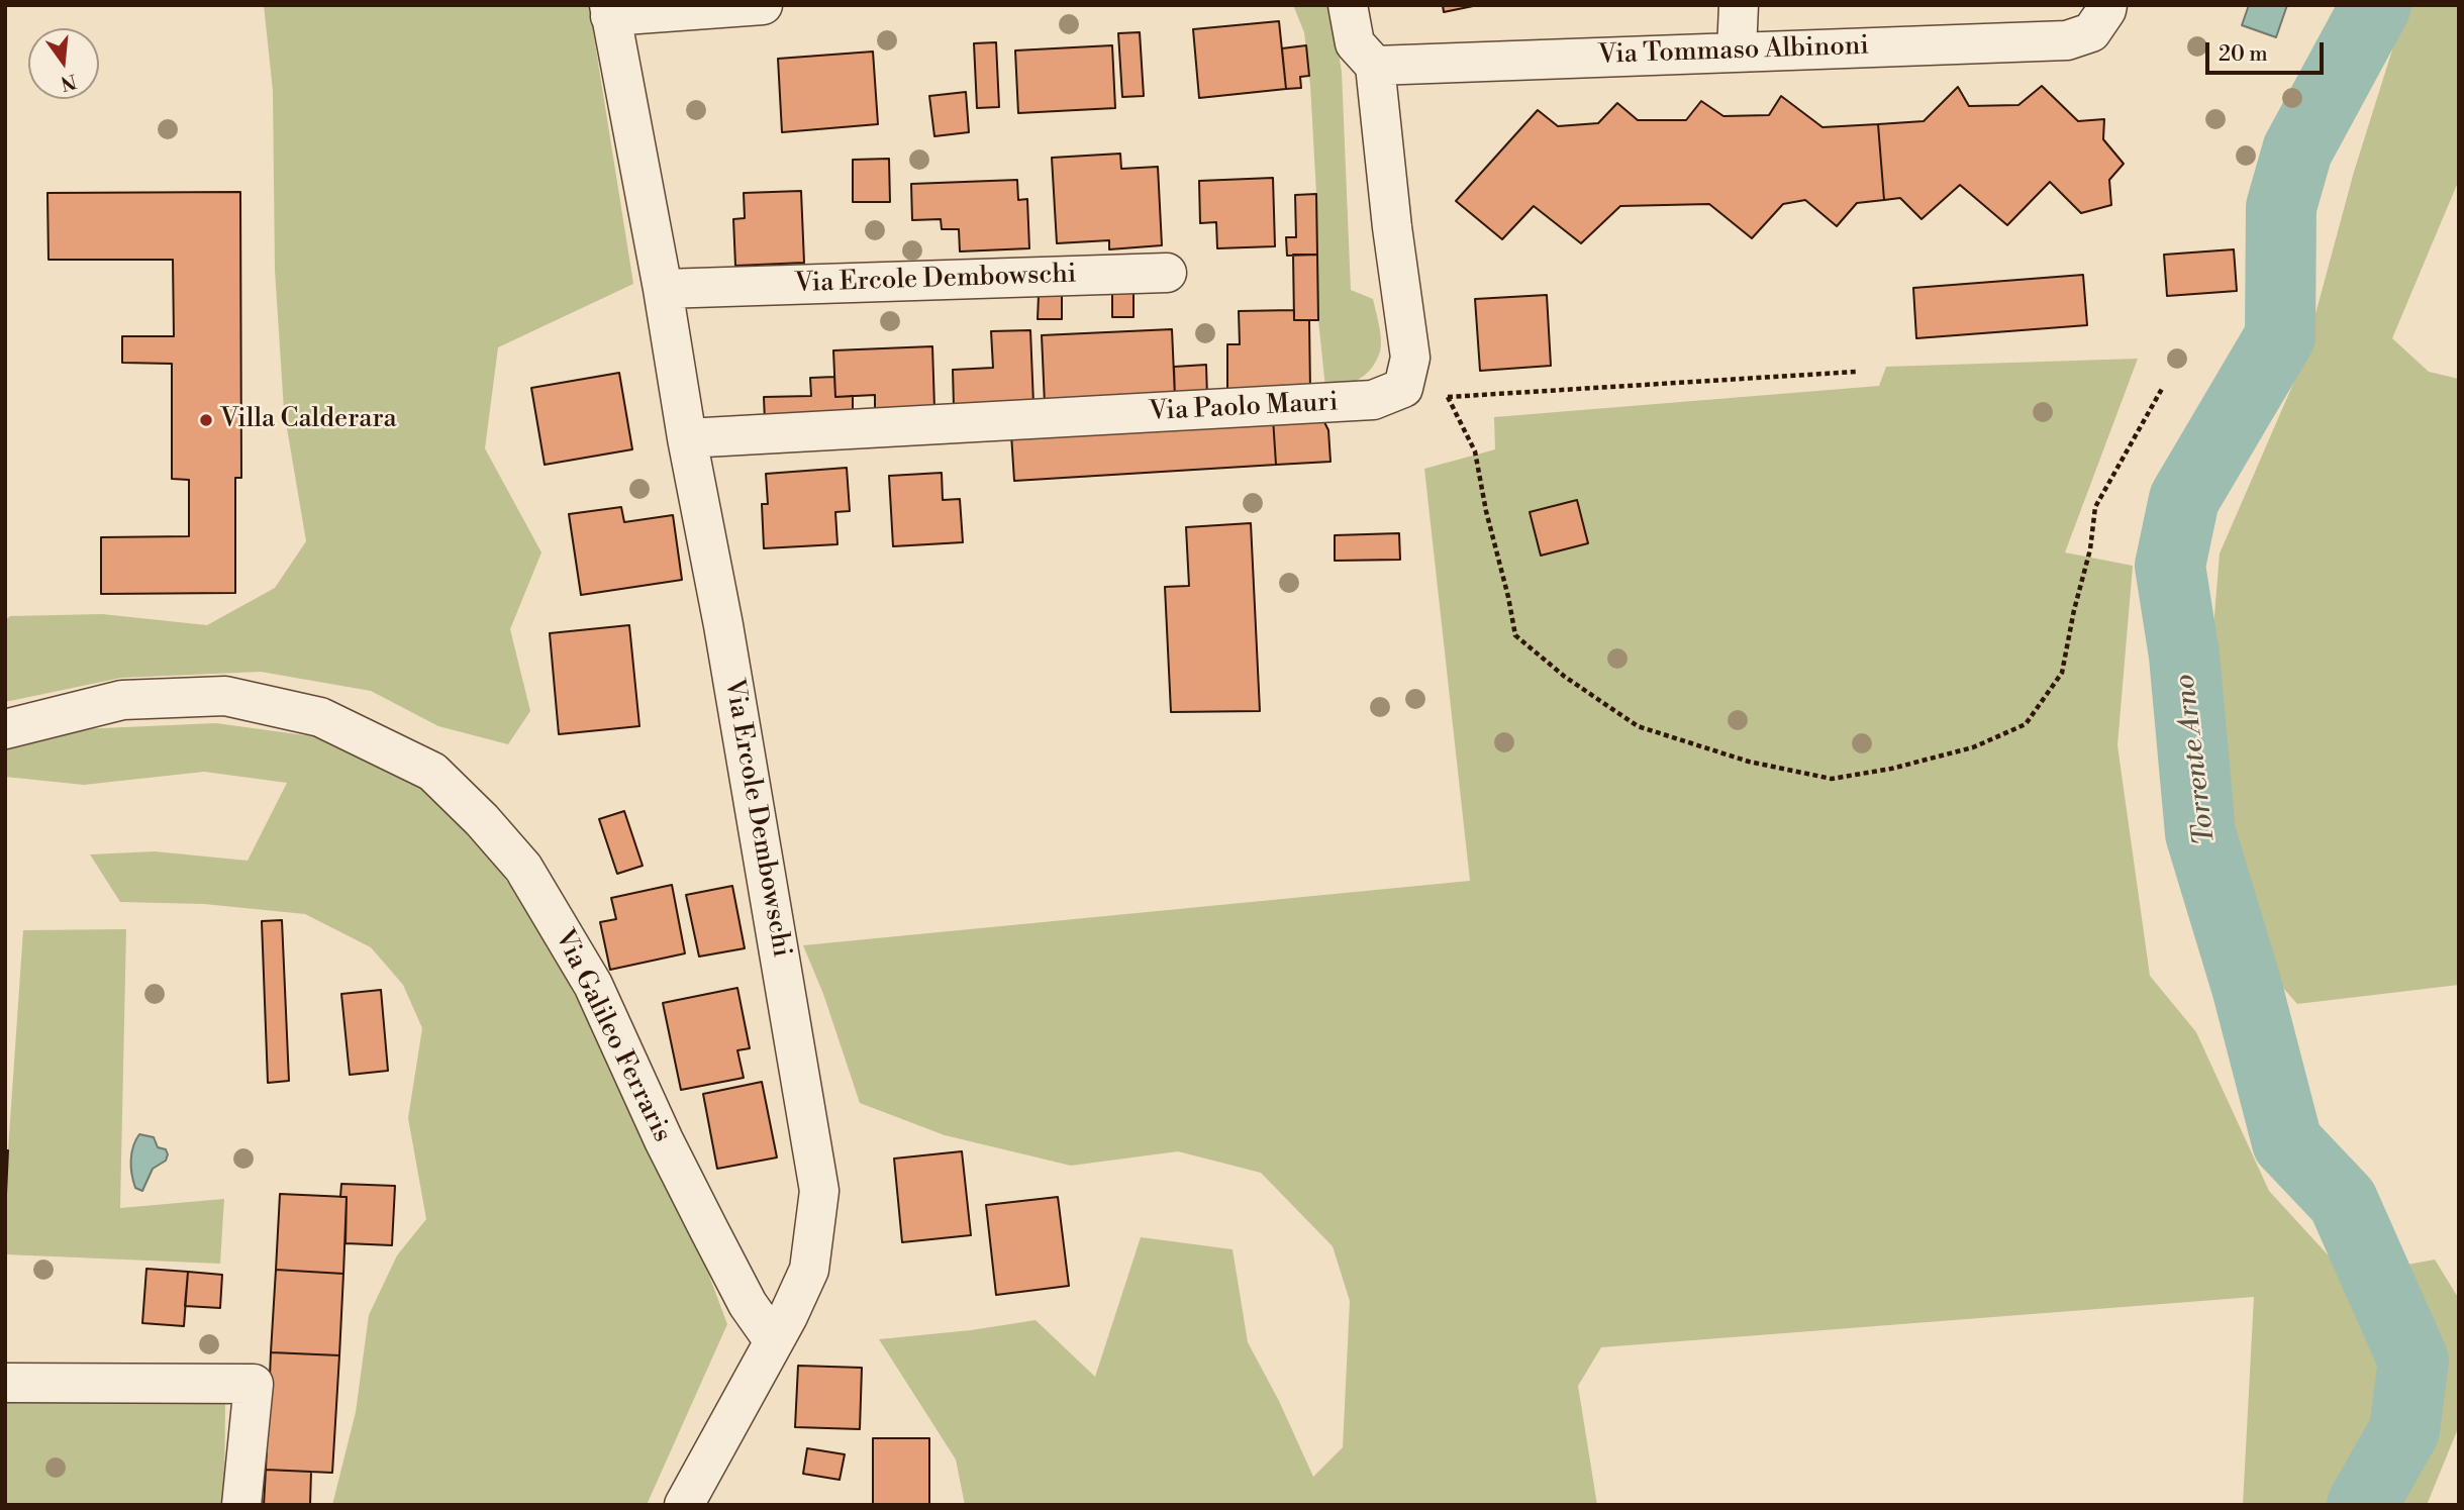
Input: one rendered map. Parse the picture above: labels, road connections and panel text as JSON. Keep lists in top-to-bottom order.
{
  "streets": {
    "street": [
      "Via Tommaso Albinoni",
      "Via Ercole Dembowschi",
      "Via Paolo Mauri",
      "Via Galileo Ferraris"
    ]
  },
  "crossings": [
    ["Via Ercole Dembowschi", "Via Paolo Mauri"],
    ["Via Ercole Dembowschi", "Via Galileo Ferraris"]
  ],
  "water": ["Torrente Arno"],
  "places": ["Villa Calderara"],
  "scale_bar": "20 m",
  "north": "bottom"
}
